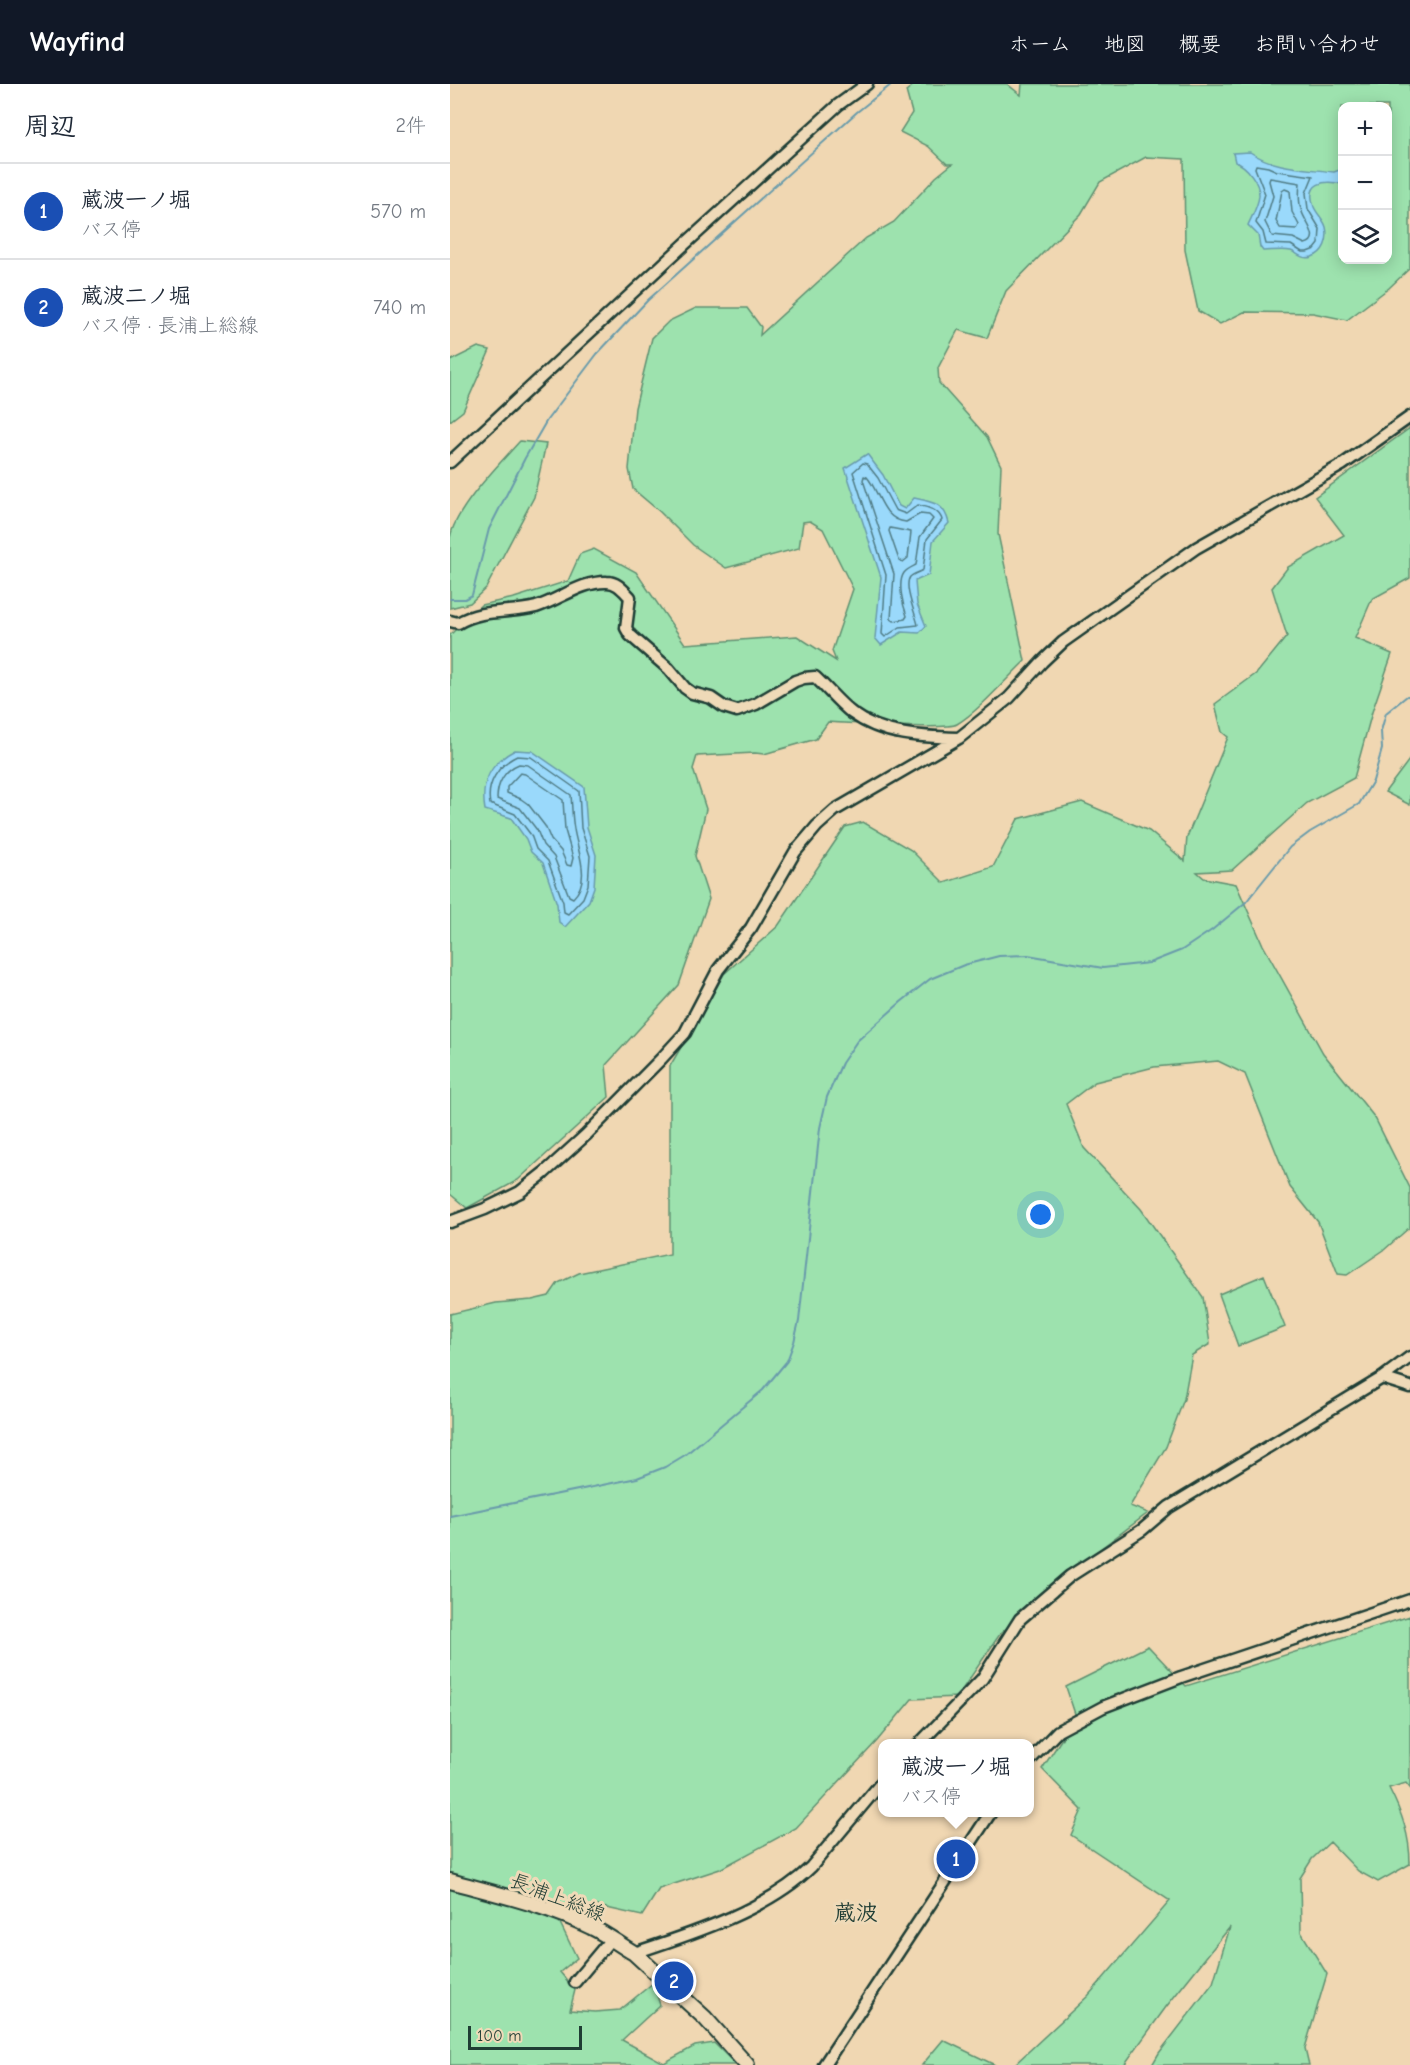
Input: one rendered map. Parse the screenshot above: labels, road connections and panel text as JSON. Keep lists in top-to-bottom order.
{
  "streets": {
    "main road": ["長浦上総線"]
  },
  "districts": ["蔵波"],
  "scale_bar": "100 m",
  "page": {
    "header": "Wayfind",
    "nav": [
      "ホーム",
      "地図",
      "概要",
      "お問い合わせ"
    ],
    "heading": ["周辺", "2件"],
    "map_buttons": ["+", "−"],
    "list": [
      {
        "mark": "1",
        "name": "蔵波一ノ堀",
        "note": "バス停",
        "value": "570 m"
      },
      {
        "mark": "2",
        "name": "蔵波二ノ堀",
        "note": "バス停 · 長浦上総線",
        "value": "740 m"
      }
    ],
    "popup": ["蔵波一ノ堀", "バス停"],
    "pins": ["1", "2"],
    "scale": "100 m"
  }
}
